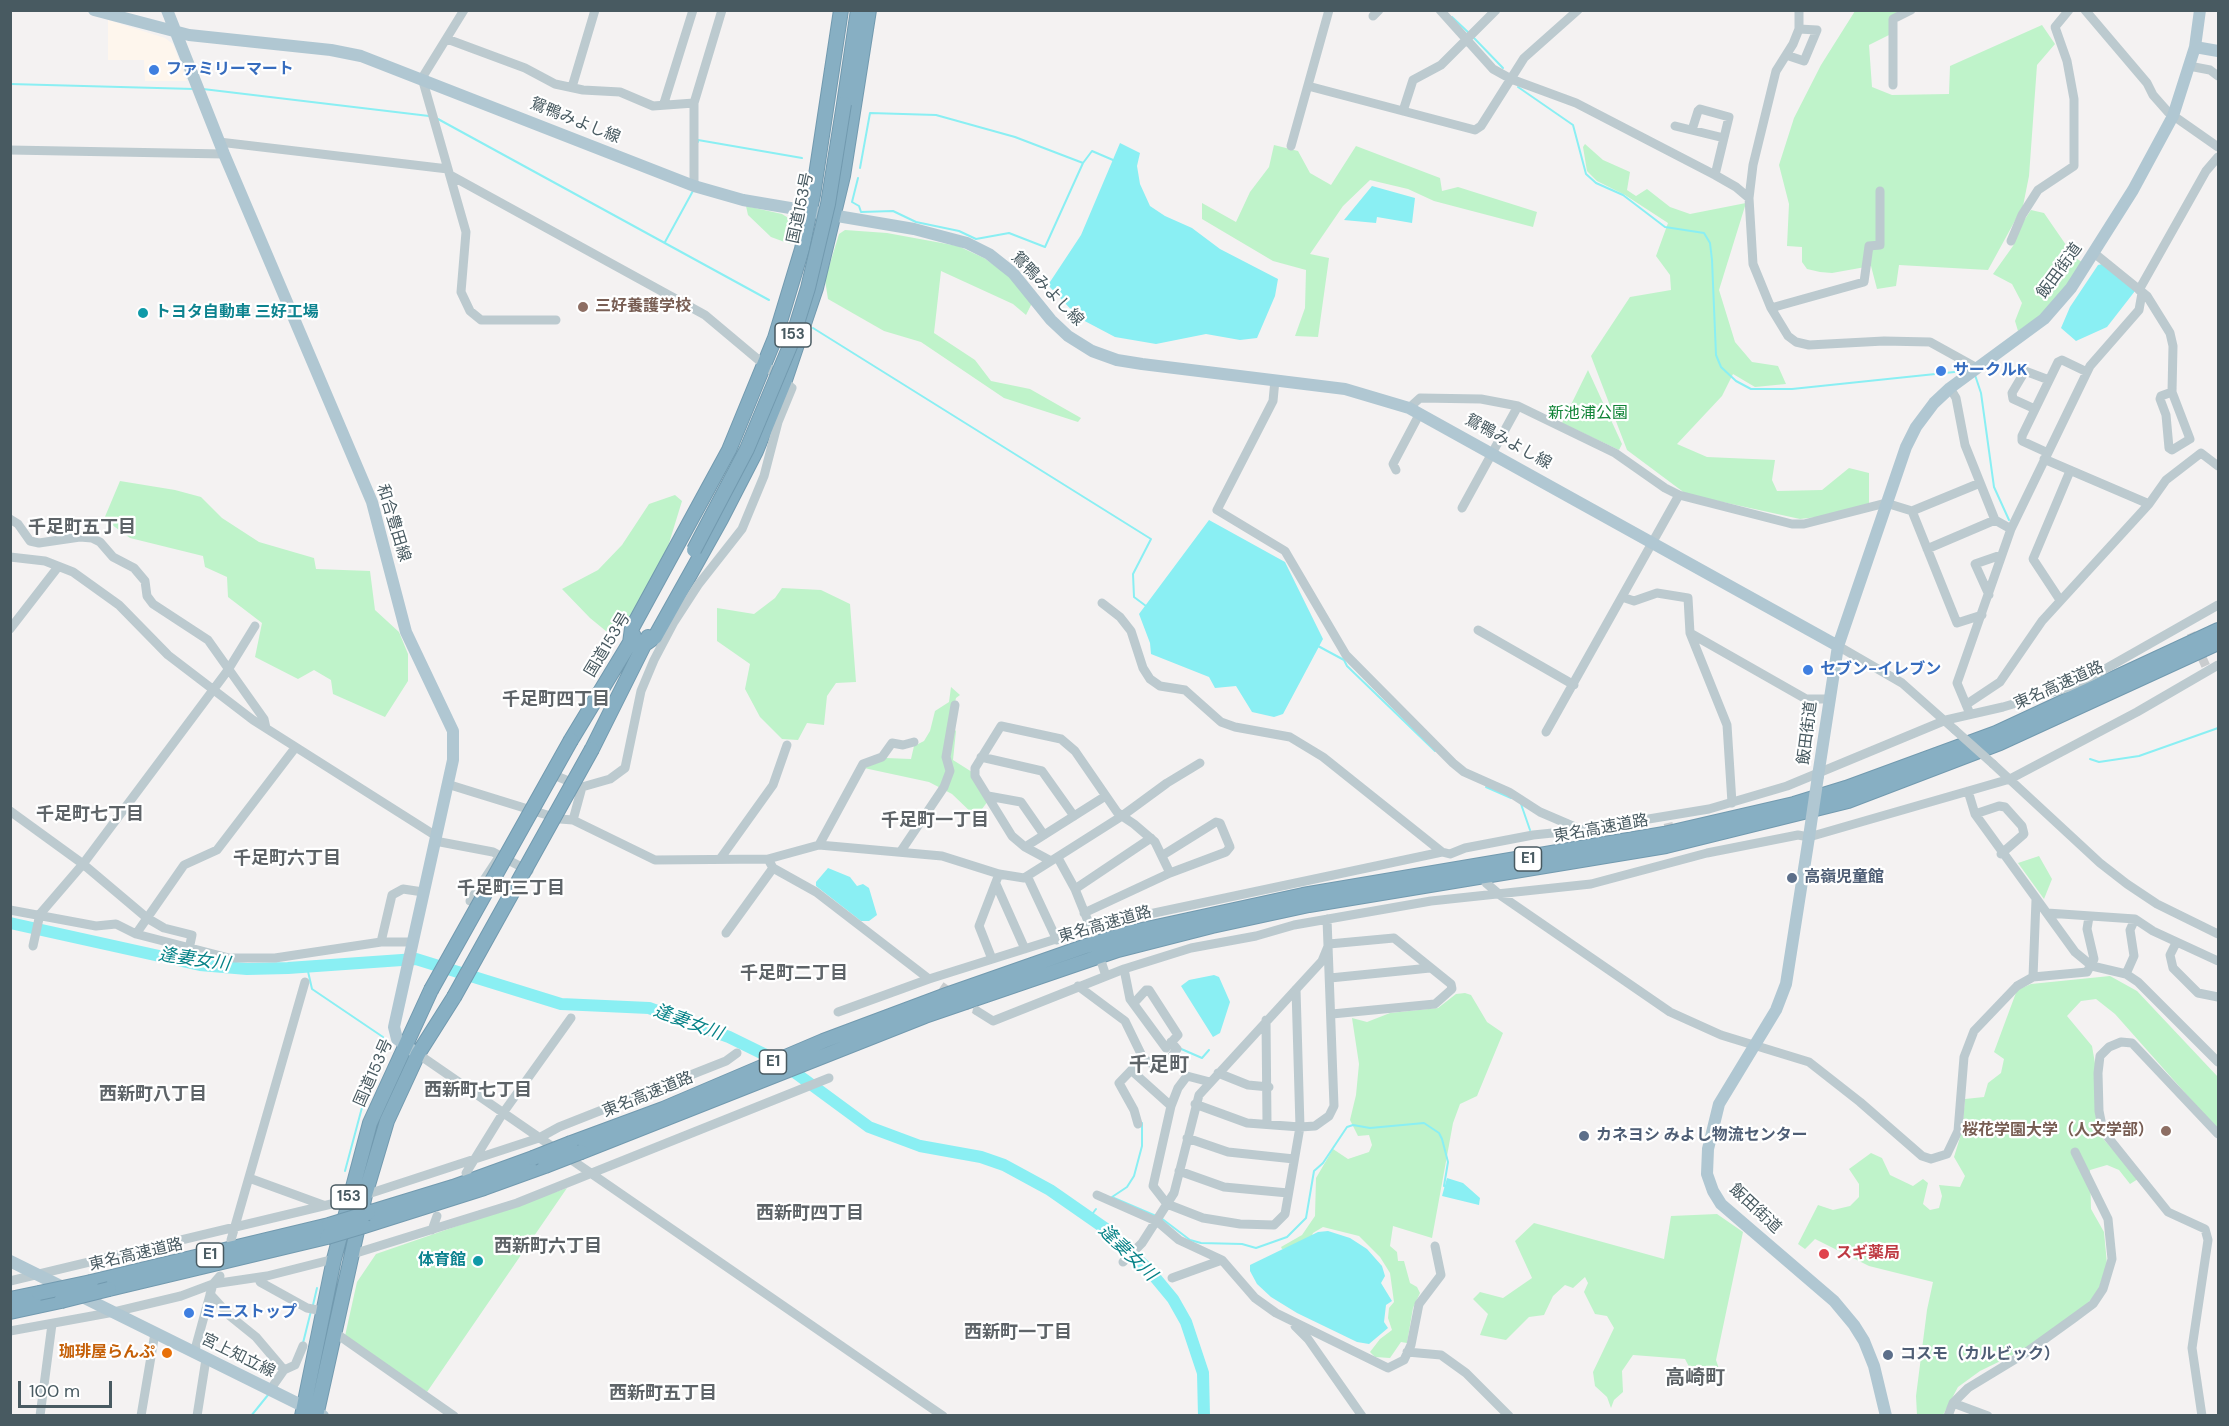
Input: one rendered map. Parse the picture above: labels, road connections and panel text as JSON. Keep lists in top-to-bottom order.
{
  "streets": {
    "highway": [
      "国道153号",
      "153",
      "東名高速道路",
      "E1"
    ],
    "main road": [
      "鴛鴨みよし線",
      "飯田街道",
      "和合豊田線",
      "宮上知立線"
    ]
  },
  "crossings": [
    ["鴛鴨みよし線", "飯田街道"],
    ["鴛鴨みよし線", "和合豊田線"],
    ["国道153号", "和合豊田線"],
    ["国道153号", "宮上知立線"]
  ],
  "districts": [
    "千足町五丁目",
    "千足町四丁目",
    "千足町七丁目",
    "千足町一丁目",
    "千足町六丁目",
    "千足町三丁目",
    "千足町二丁目",
    "千足町",
    "西新町七丁目",
    "西新町八丁目",
    "西新町四丁目",
    "西新町六丁目",
    "西新町一丁目",
    "高崎町",
    "西新町五丁目"
  ],
  "water": ["逢妻女川"],
  "parks": ["新池浦公園"],
  "places": [
    "ファミリーマート",
    "三好養護学校",
    "トヨタ自動車 三好工場",
    "サークルK",
    "セブン-イレブン",
    "高嶺児童館",
    "桜花学園大学（人文学部）",
    "カネヨシ みよし物流センター",
    "スギ薬局",
    "体育館",
    "ミニストップ",
    "珈琲屋らんぷ",
    "コスモ（カルビック）"
  ],
  "scale_bar": "100 m"
}
